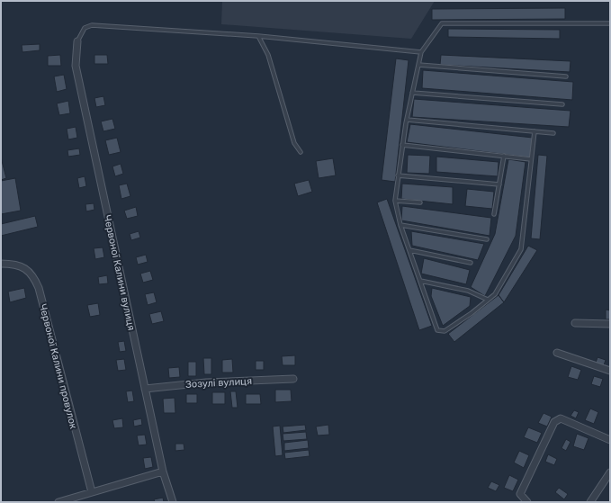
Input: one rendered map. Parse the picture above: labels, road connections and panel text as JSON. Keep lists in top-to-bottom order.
{
  "streets": {
    "street": ["Червоної Калини вулиця", "Червоної Калини провулок", "Зозулі вулиця"]
  },
  "crossings": [
    ["Червоної Калини вулиця", "Зозулі вулиця"]
  ]
}
